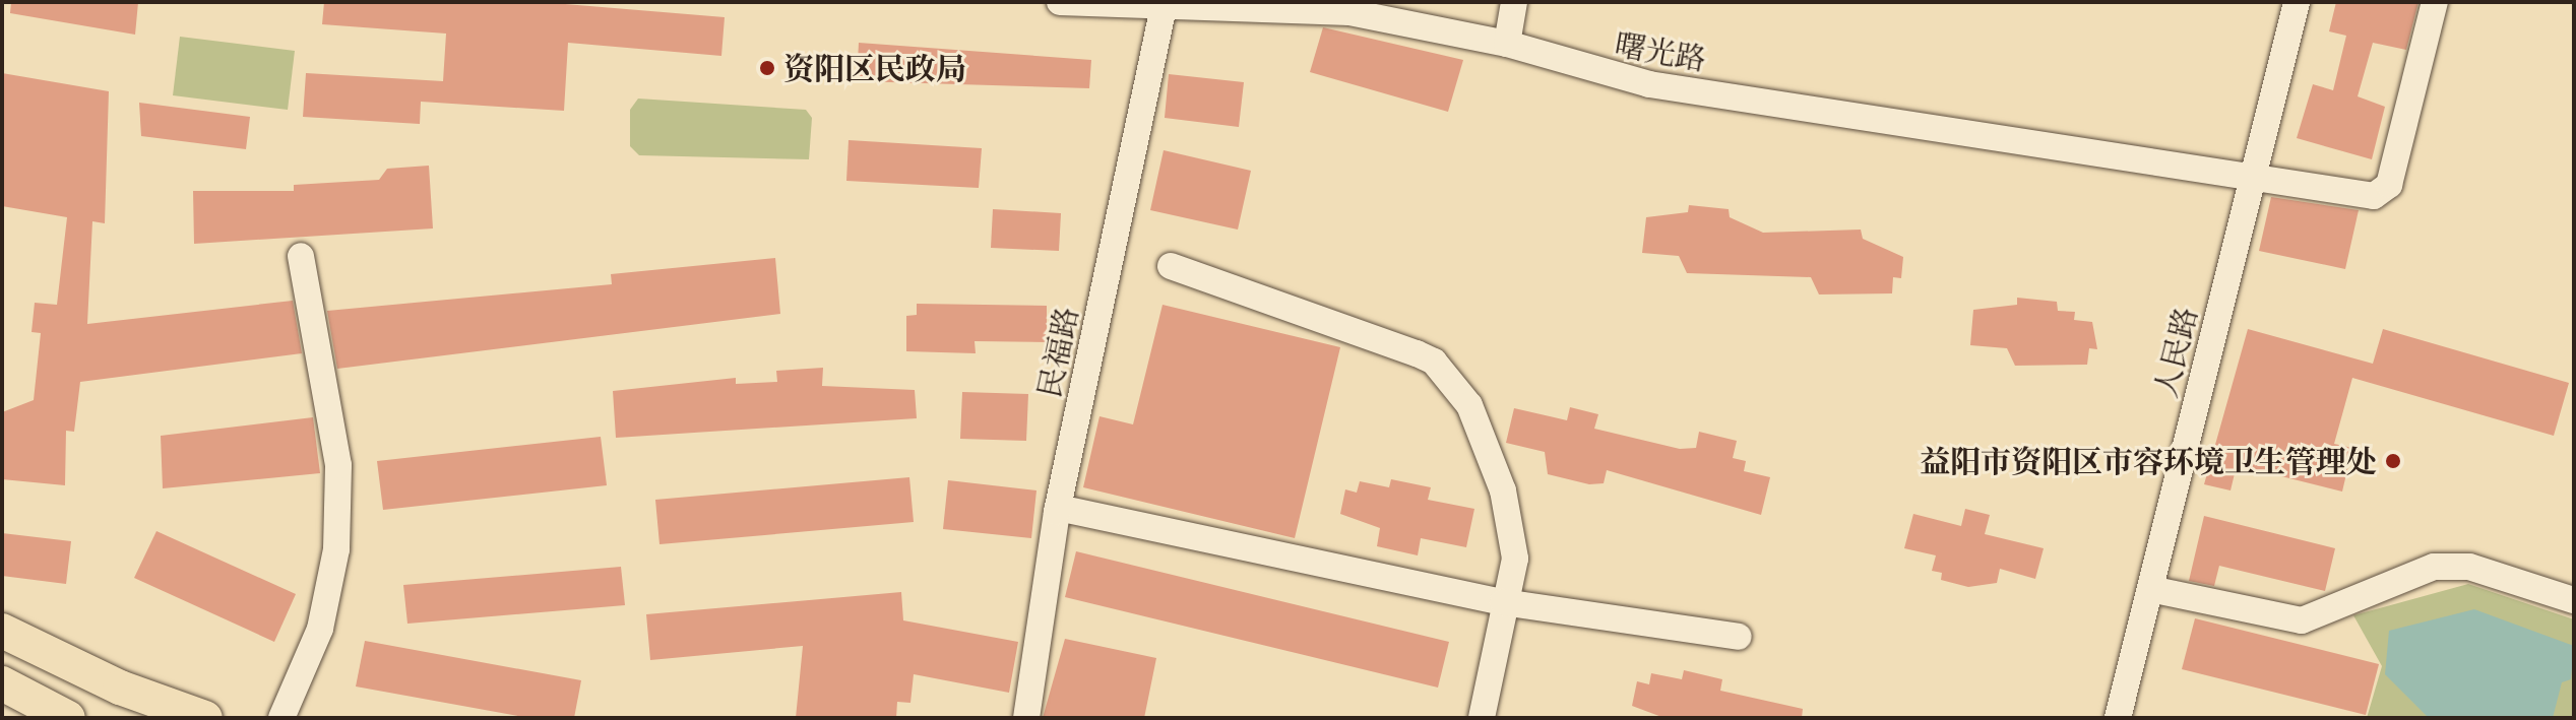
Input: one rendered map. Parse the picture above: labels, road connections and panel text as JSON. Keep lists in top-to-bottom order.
{
  "streets": {
    "street": ["曙光路", "民福路", "人民路"]
  },
  "crossings": [
    ["曙光路", "民福路"],
    ["曙光路", "人民路"]
  ],
  "places": ["资阳区民政局", "益阳市资阳区市容环境卫生管理处"]
}
